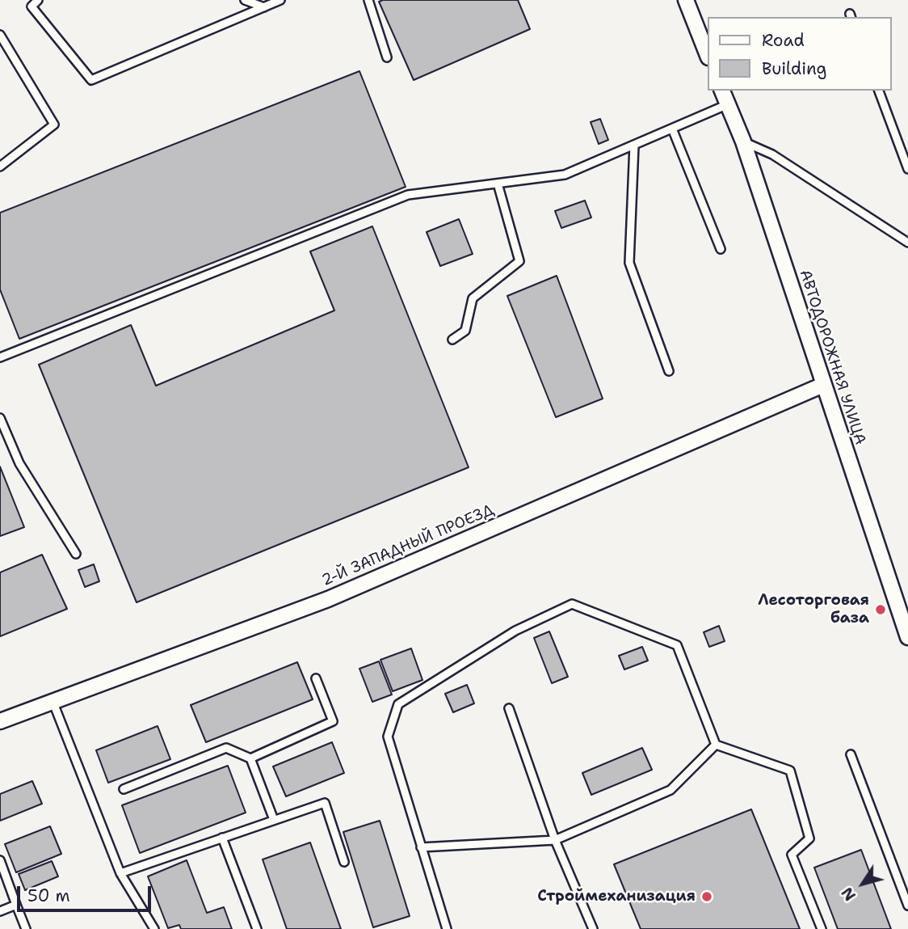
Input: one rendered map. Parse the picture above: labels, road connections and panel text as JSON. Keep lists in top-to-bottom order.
{
  "streets": {
    "street": ["АВТОДОРОЖНАЯ УЛИЦА", "2-Й ЗАПАДНЫЙ ПРОЕЗД"]
  },
  "crossings": [
    ["АВТОДОРОЖНАЯ УЛИЦА", "2-Й ЗАПАДНЫЙ ПРОЕЗД"]
  ],
  "places": ["Лесоторговая база", "Строймеханизация"],
  "legend": ["Road", "Building"],
  "scale_bar": "50 m",
  "north": "bottom left"
}
